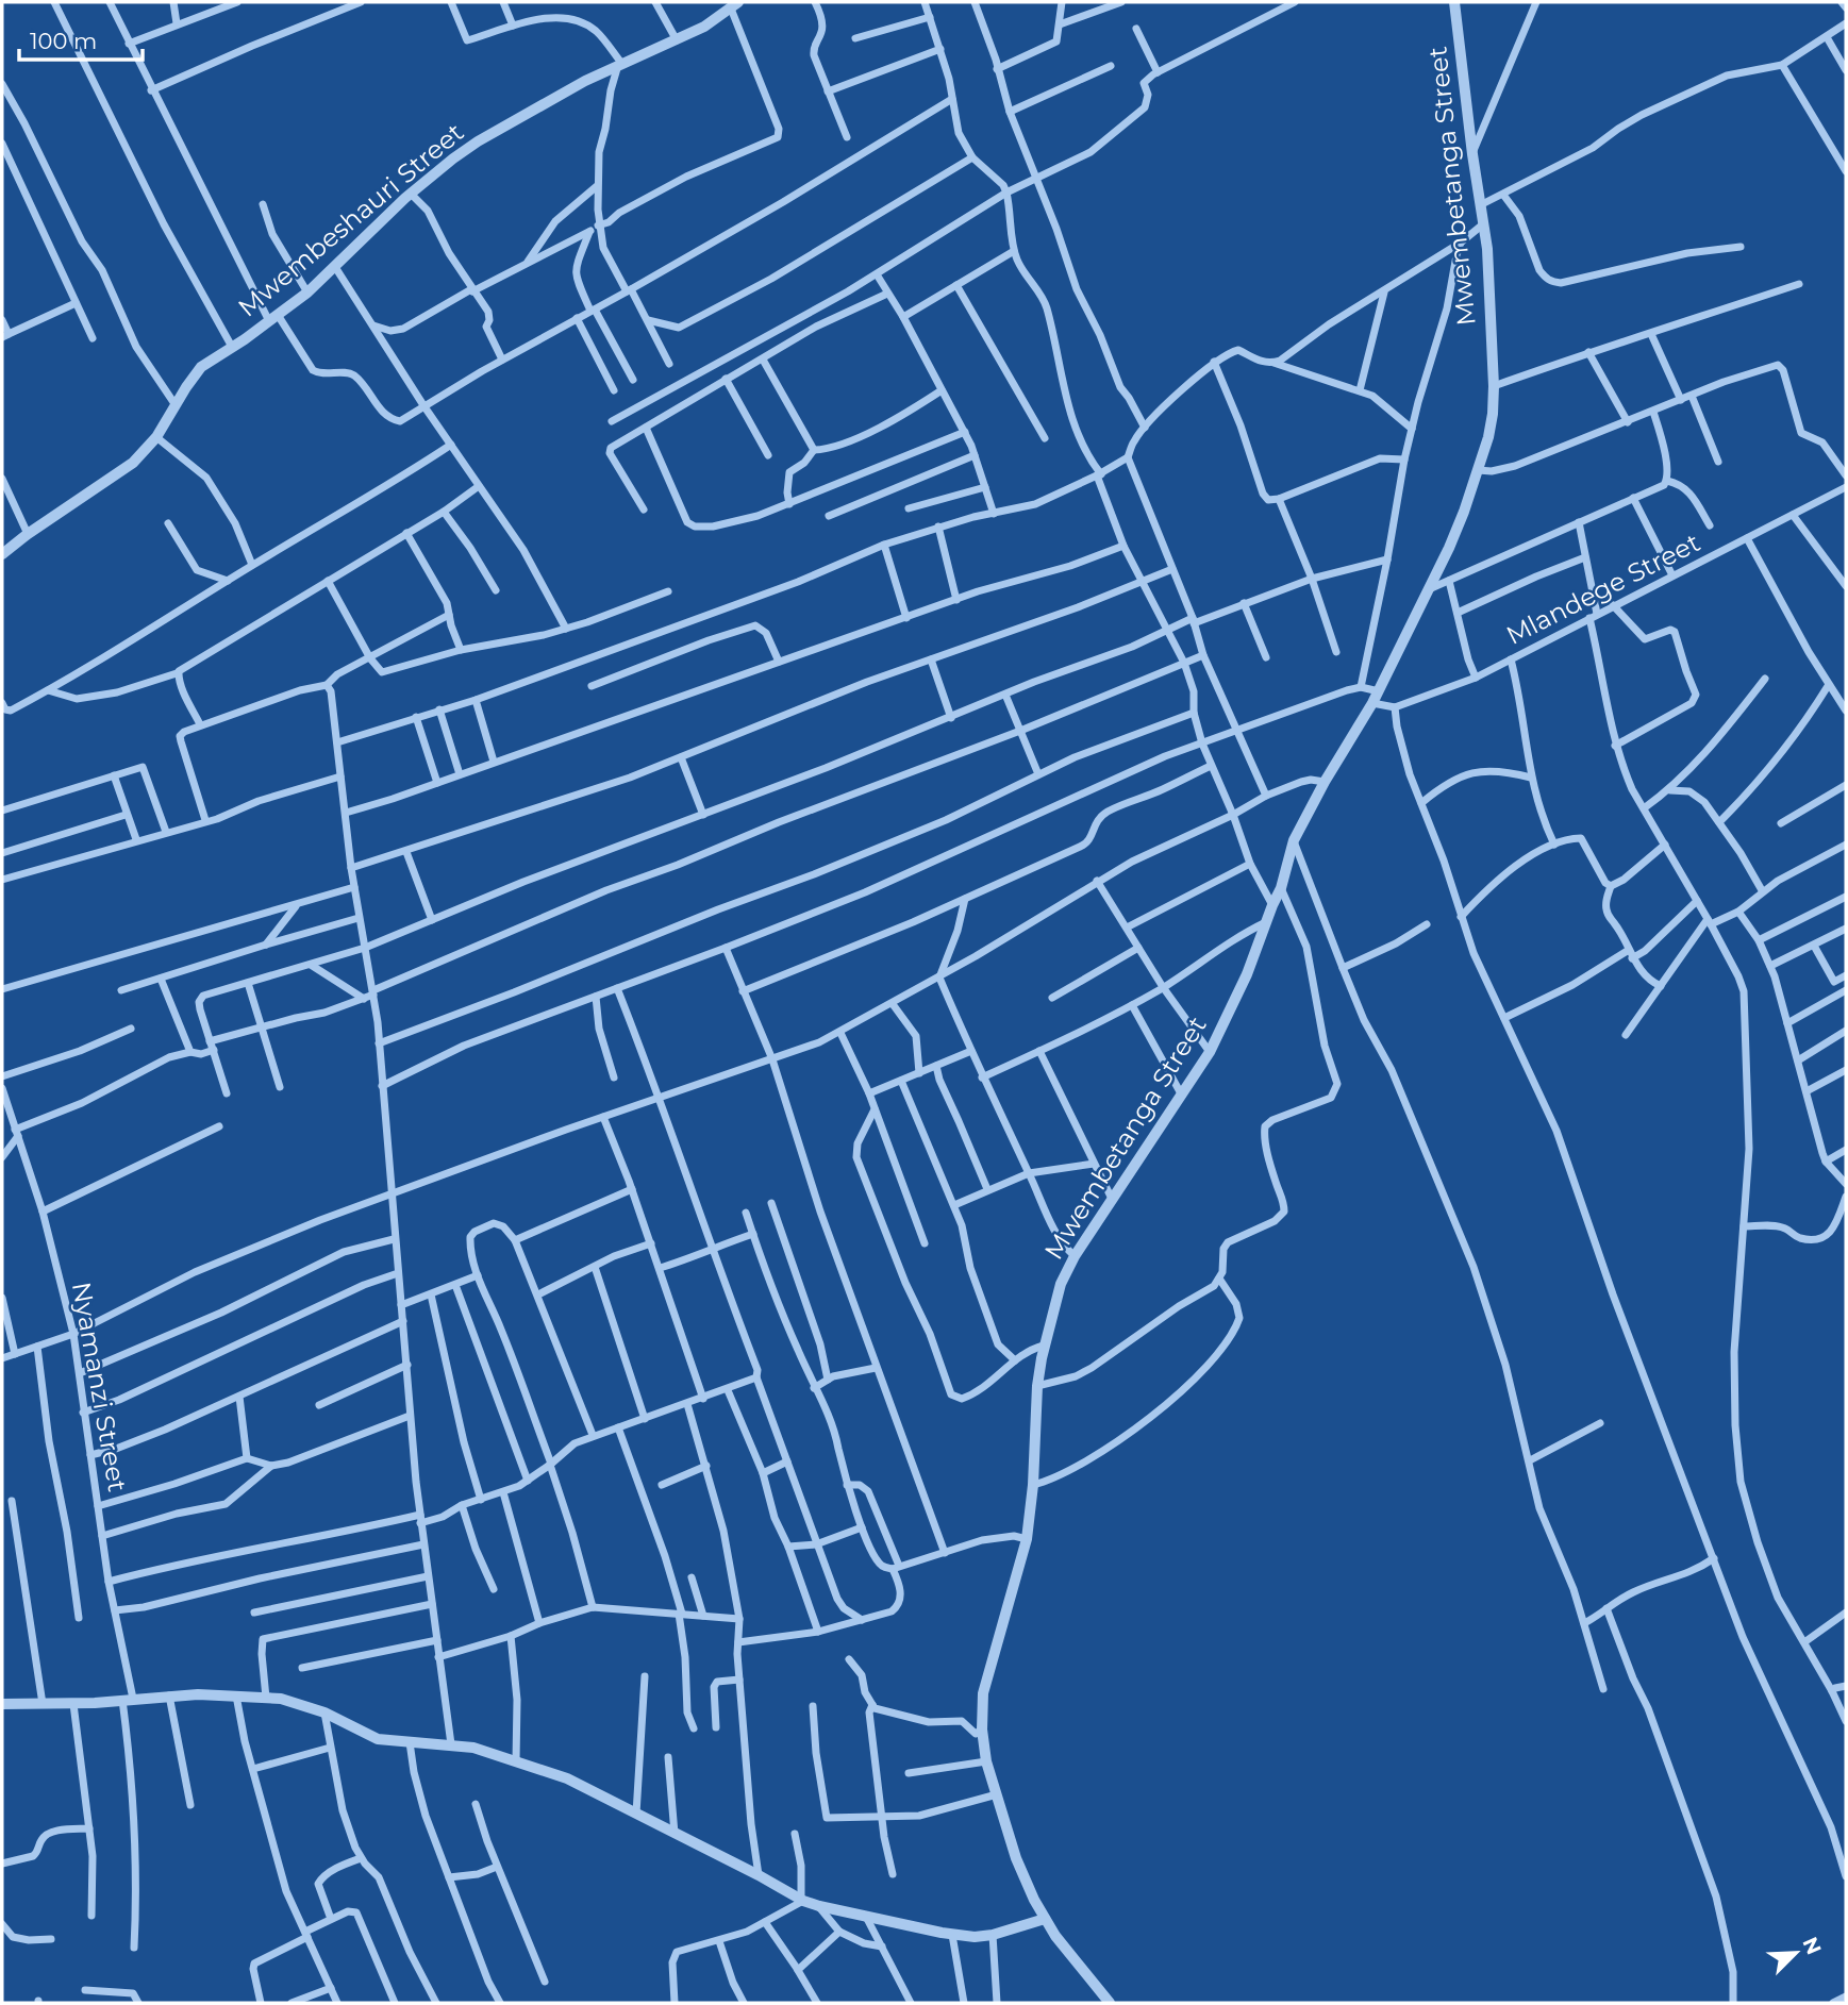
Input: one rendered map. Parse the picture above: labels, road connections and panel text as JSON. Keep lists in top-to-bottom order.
{
  "streets": {
    "street": [
      "Mwembetanga Street",
      "Mwembeshauri Street",
      "Mlandege Street",
      "Nyamanzi Street"
    ]
  },
  "crossings": [
    ["Mwembetanga Street", "Mlandege Street"]
  ],
  "scale_bar": "100 m",
  "north": "top right"
}
